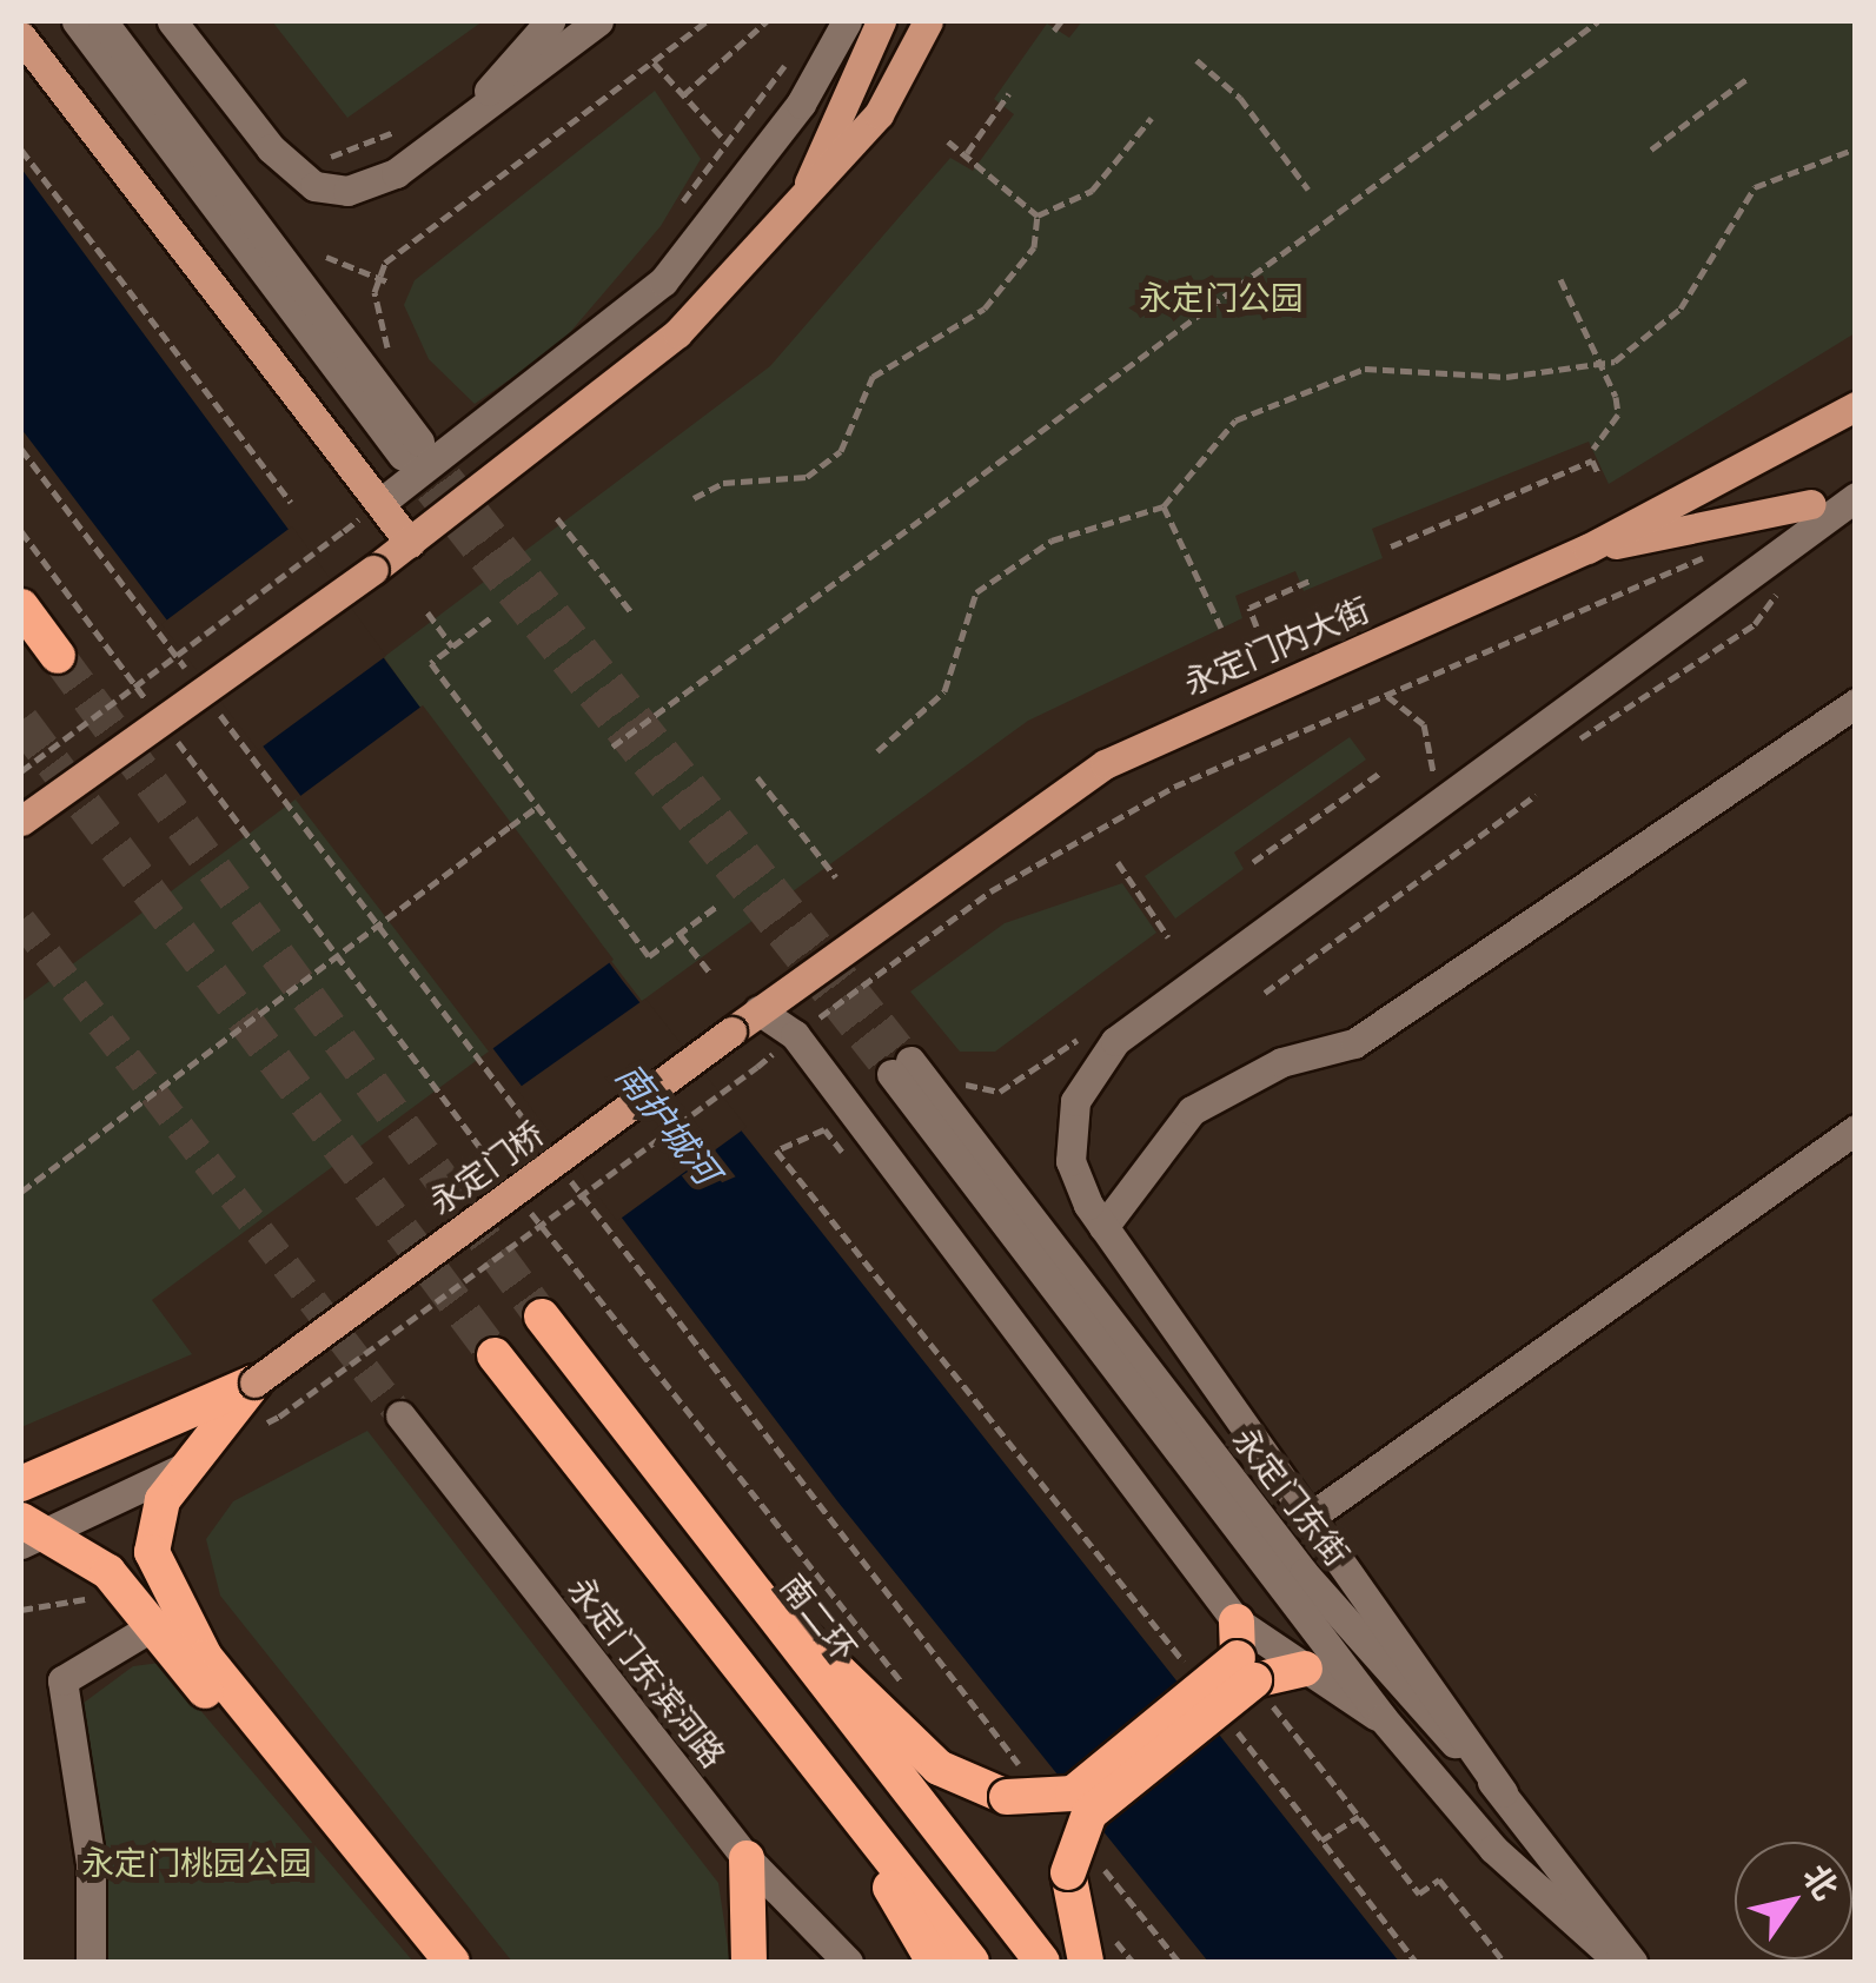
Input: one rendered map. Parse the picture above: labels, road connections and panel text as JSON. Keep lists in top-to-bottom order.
{
  "streets": {
    "highway": ["南二环"],
    "main road": ["永定门内大街", "永定门桥"],
    "street": ["永定门东街", "永定门东滨河路"]
  },
  "crossings": [
    ["永定门内大街", "永定门桥"]
  ],
  "water": ["南护城河"],
  "parks": ["永定门公园", "永定门桃园公园"],
  "north": "top right"
}
